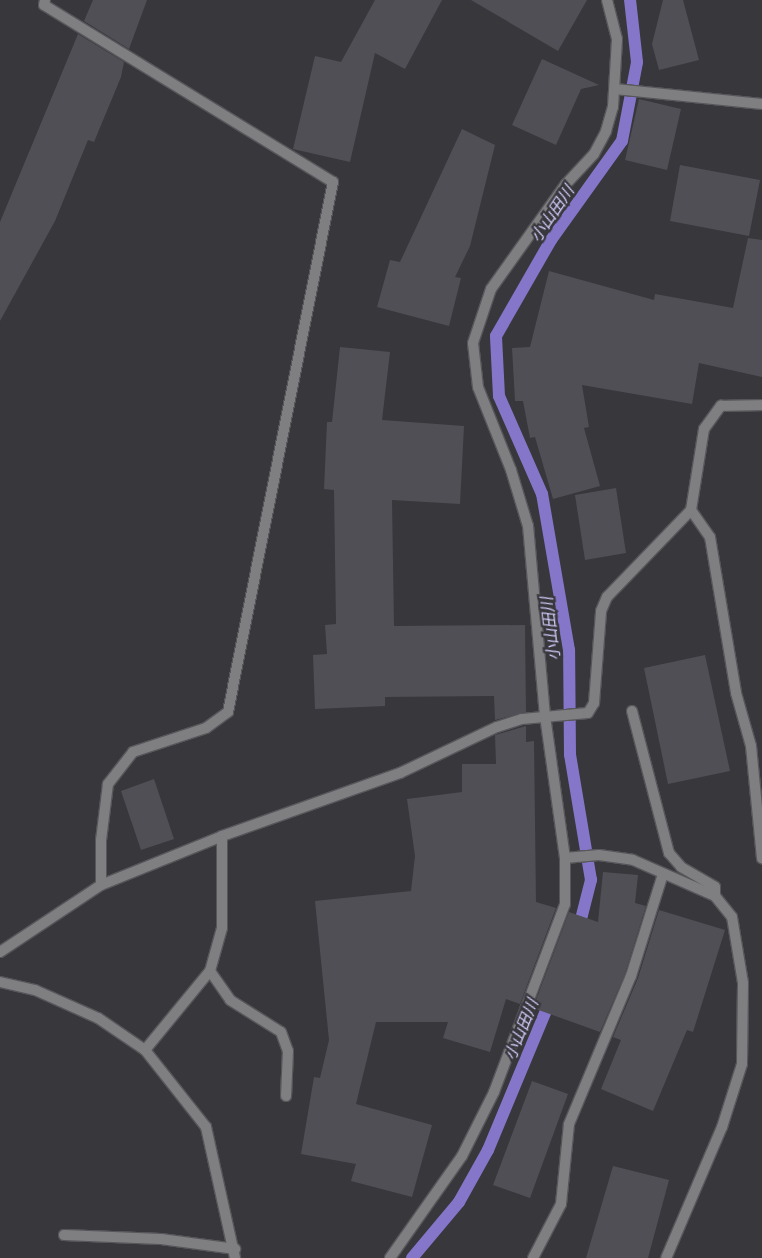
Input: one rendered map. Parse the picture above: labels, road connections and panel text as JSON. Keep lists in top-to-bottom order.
{
  "water": ["小山田川"]
}
